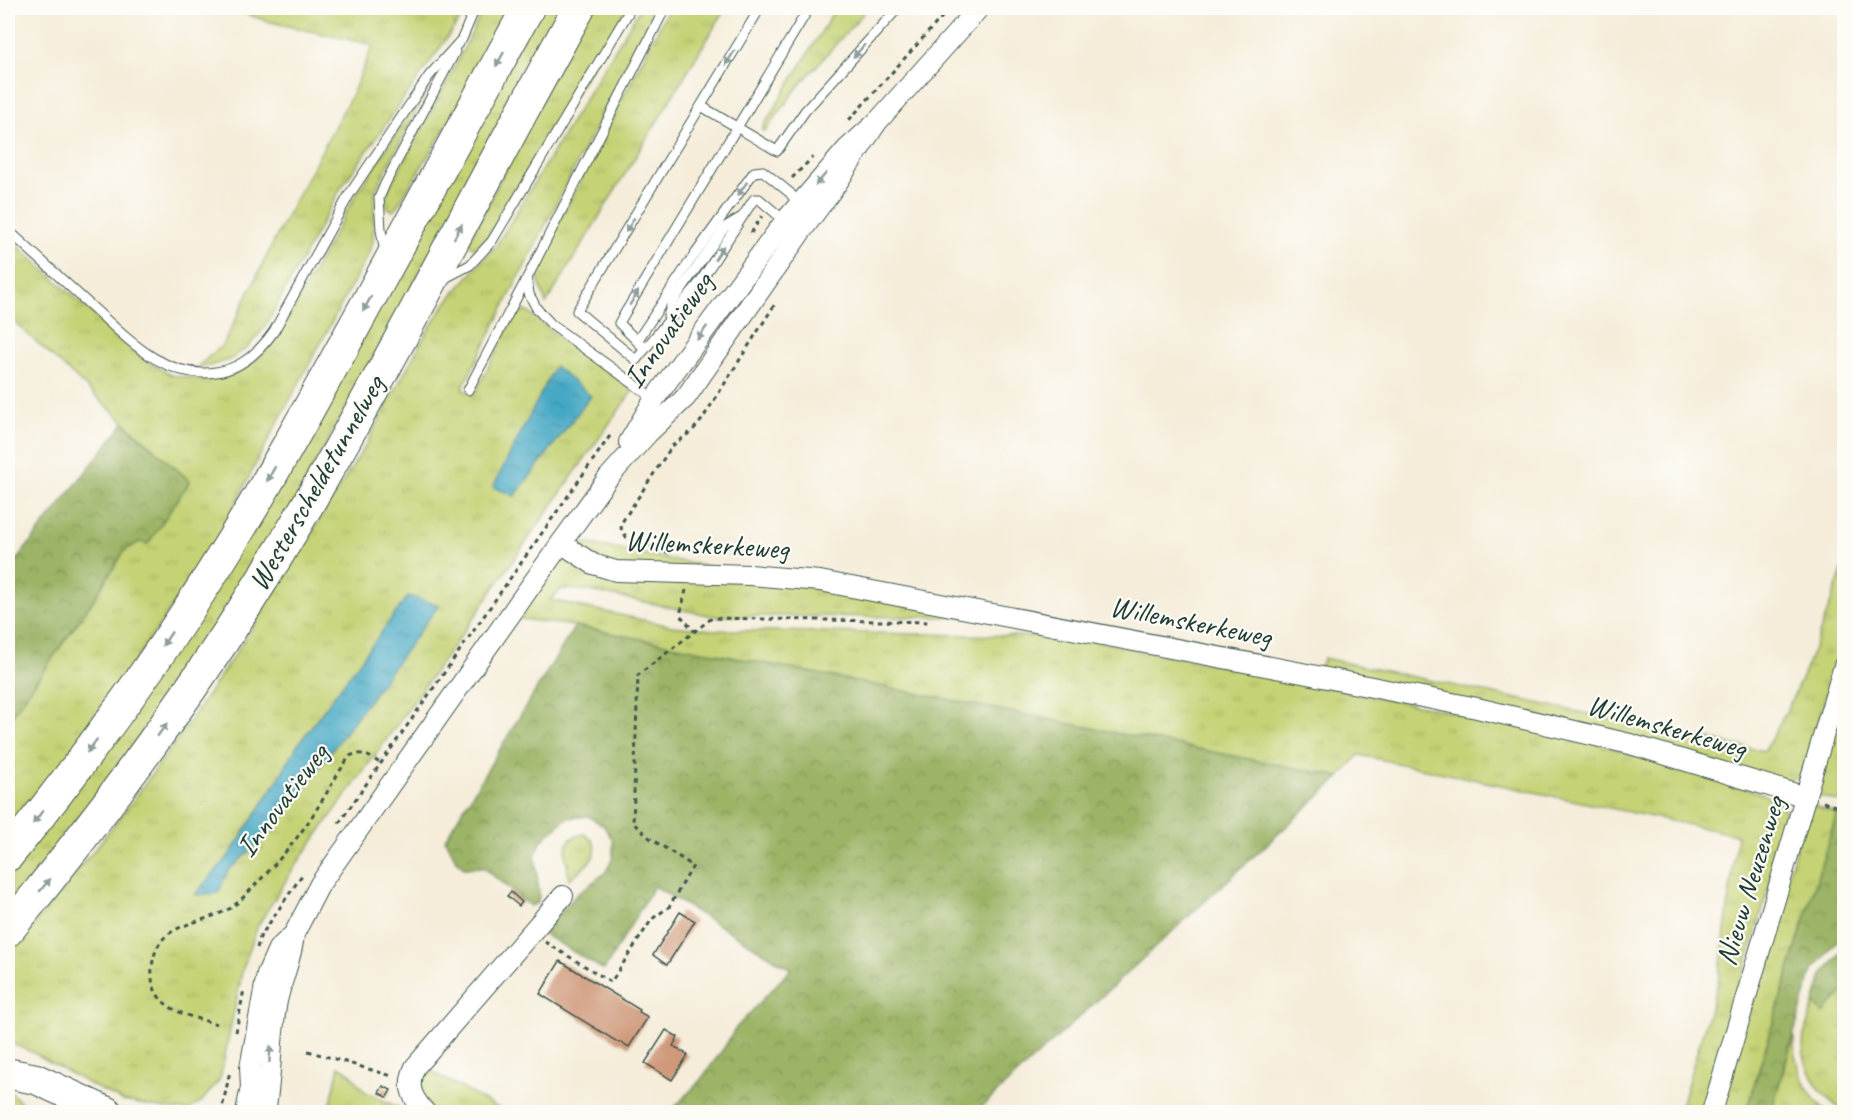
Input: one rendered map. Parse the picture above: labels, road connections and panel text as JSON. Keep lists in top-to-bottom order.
{
  "streets": {
    "highway": ["Westerscheldetunnelweg"],
    "street": ["Innovatieweg", "Willemskerkeweg", "Nieuw Neuzenweg"]
  },
  "crossings": [
    ["Innovatieweg", "Willemskerkeweg"],
    ["Willemskerkeweg", "Nieuw Neuzenweg"]
  ]
}
